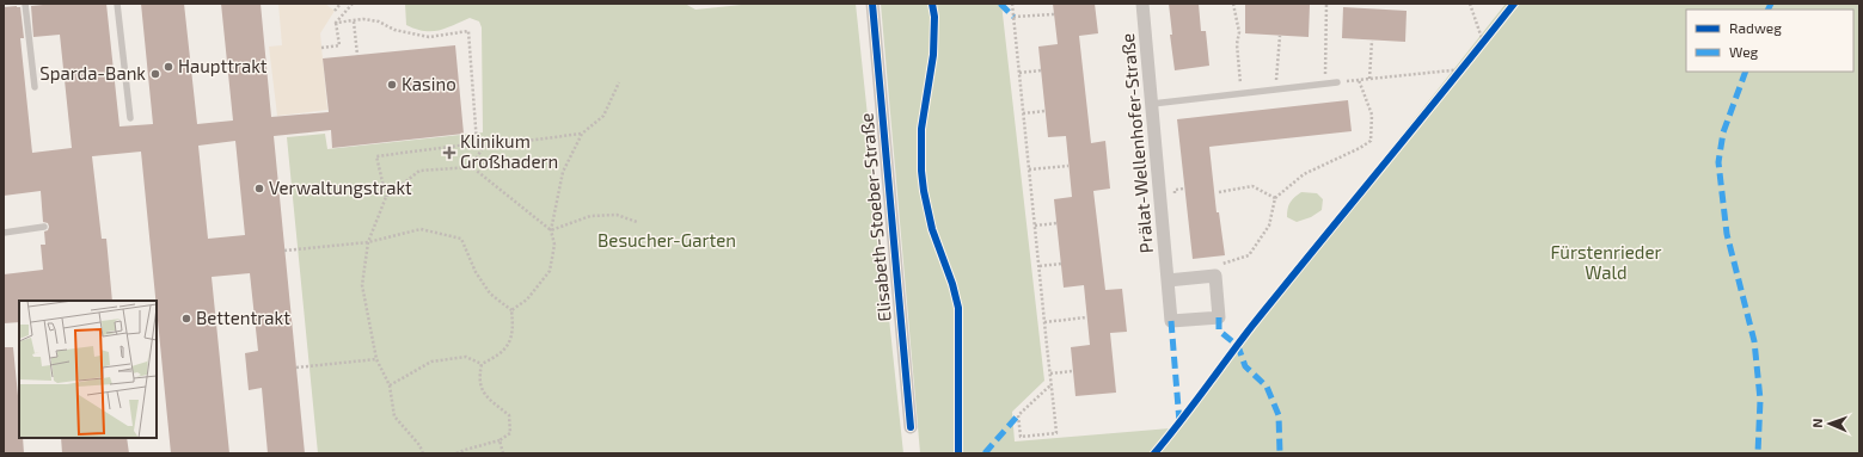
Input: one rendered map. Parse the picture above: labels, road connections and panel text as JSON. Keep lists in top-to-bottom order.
{
  "streets": {
    "street": ["Prälat-Wellenhofer-Straße", "Elisabeth-Stoeber-Straße"]
  },
  "parks": ["Besucher-Garten", "Fürstenrieder Wald"],
  "places": {
    "other": [
      "Haupttrakt",
      "Sparda-Bank",
      "Kasino",
      "Verwaltungstrakt",
      "Bettentrakt"
    ],
    "health": ["Klinikum Großhadern"]
  },
  "legend": ["Radweg", "Weg"],
  "north": "left"
}
